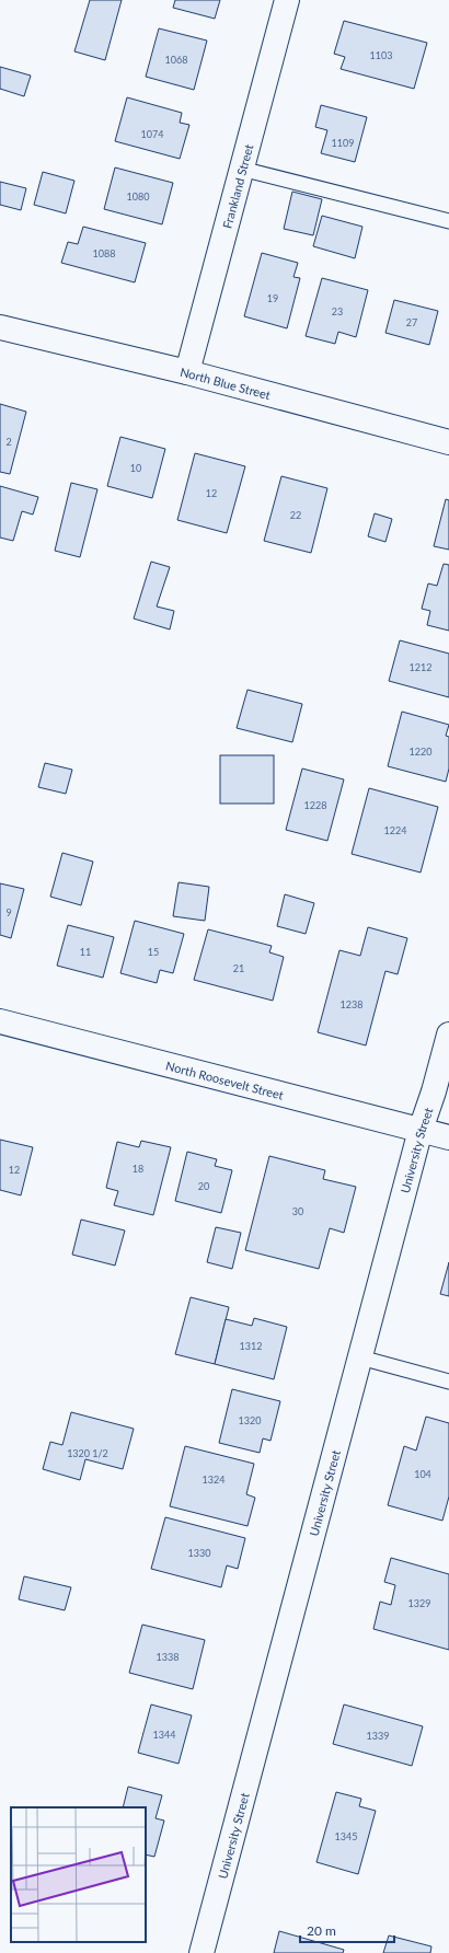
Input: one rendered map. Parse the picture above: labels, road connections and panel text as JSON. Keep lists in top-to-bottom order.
{
  "streets": {
    "street": [
      "Frankland Street",
      "North Blue Street",
      "North Roosevelt Street",
      "University Street"
    ]
  },
  "crossings": [
    ["Frankland Street", "North Blue Street"],
    ["North Roosevelt Street", "University Street"]
  ],
  "house_numbers": [
    "1103",
    "1068",
    "1074",
    "1109",
    "1080",
    "1088",
    "19",
    "23",
    "27",
    "2",
    "10",
    "12",
    "22",
    "1212",
    "1220",
    "1228",
    "1224",
    "9",
    "11",
    "15",
    "21",
    "1238",
    "18",
    "12",
    "20",
    "30",
    "1312",
    "1320",
    "1320 1/2",
    "104",
    "1324",
    "1330",
    "1329",
    "1338",
    "1344",
    "1339",
    "1345"
  ],
  "scale_bar": "20 m"
}
